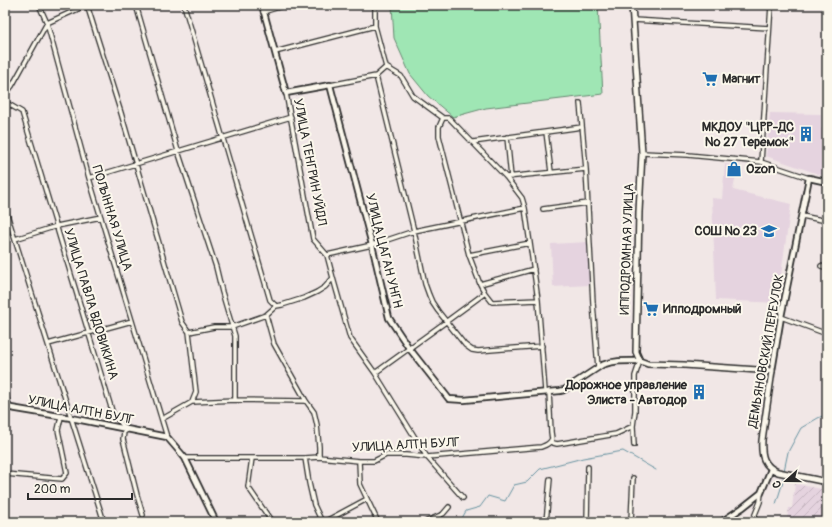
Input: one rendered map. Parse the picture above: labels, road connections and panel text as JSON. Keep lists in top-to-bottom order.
{
  "streets": {
    "main road": ["ИППОДРОМНАЯ УЛИЦА", "ДЕМЬЯНОВСКИЙ ПЕРЕУЛОК"],
    "street": [
      "УЛИЦА ТЕНГРИН УЙДЛ",
      "ПОЛЫННАЯ УЛИЦА",
      "УЛИЦА ЦАГАН УНГН",
      "УЛИЦА ПАВЛА ВДОВИКИНА",
      "УЛИЦА АЛТН БУЛГ"
    ]
  },
  "crossings": [
    ["УЛИЦА ТЕНГРИН УЙДЛ", "УЛИЦА АЛТН БУЛГ"],
    ["ПОЛЫННАЯ УЛИЦА", "УЛИЦА АЛТН БУЛГ"],
    ["ИППОДРОМНАЯ УЛИЦА", "УЛИЦА ЦАГАН УНГН"],
    ["УЛИЦА ПАВЛА ВДОВИКИНА", "УЛИЦА АЛТН БУЛГ"]
  ],
  "places": {
    "supermarket": ["Магнит", "Ипподромный"],
    "building": ["МКДОУ \"ЦРР-ДС № 27 Теремок\"", "Дорожное управление Элиста - Автодор"],
    "shop": ["Ozon"],
    "school or university": ["СОШ № 23"]
  },
  "scale_bar": "200 m",
  "north": "left"
}
